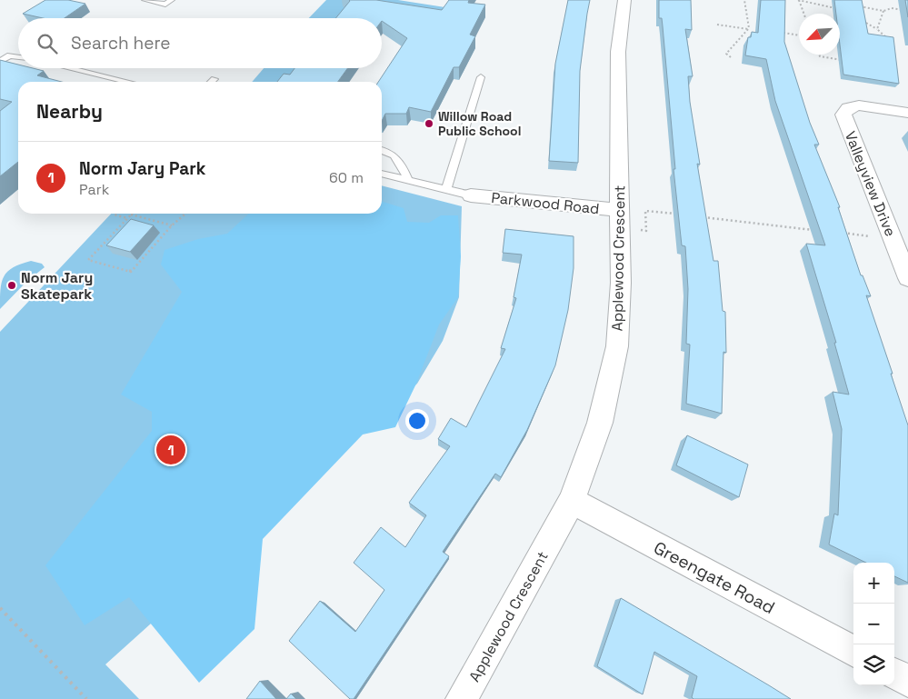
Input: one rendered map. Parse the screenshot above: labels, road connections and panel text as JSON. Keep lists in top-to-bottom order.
{
  "streets": {
    "street": [
      "Valleyview Drive",
      "Parkwood Road",
      "Applewood Crescent",
      "Greengate Road"
    ]
  },
  "crossings": [
    ["Parkwood Road", "Applewood Crescent"],
    ["Applewood Crescent", "Greengate Road"]
  ],
  "places": ["Willow Road Public School", "Norm Jary Skatepark"],
  "north": "bottom left",
  "page": {
    "search": "Search here",
    "heading": "Nearby",
    "list": [
      {
        "mark": "1",
        "name": "Norm Jary Park",
        "note": "Park",
        "value": "60 m"
      }
    ],
    "pins": "1",
    "map_buttons": ["+", "−"]
  }
}
